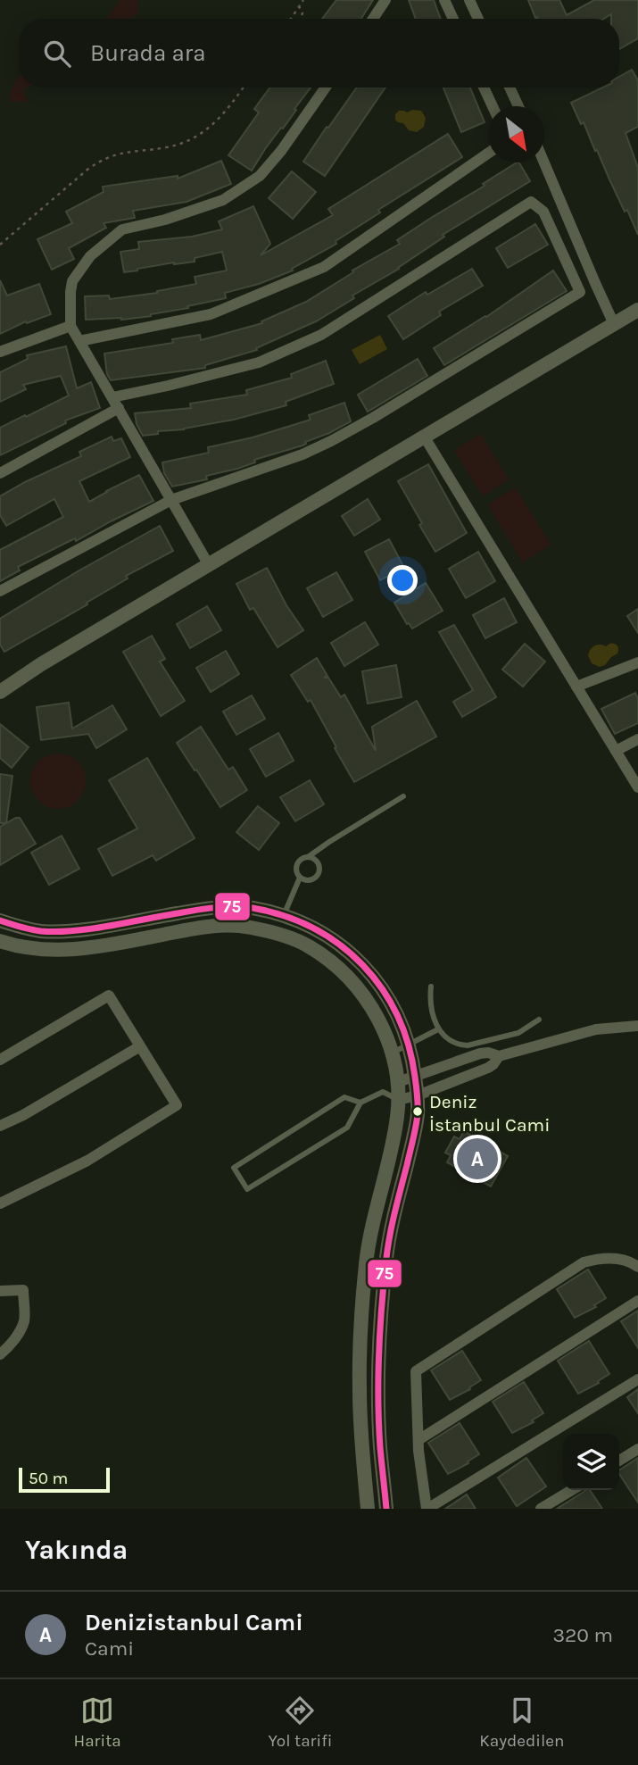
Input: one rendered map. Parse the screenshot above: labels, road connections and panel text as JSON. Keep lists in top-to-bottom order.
{
  "places": ["Deniz İstanbul Cami"],
  "lines": ["transit line 75"],
  "scale_bar": "50 m",
  "north": "bottom right",
  "page": {
    "search": "Burada ara",
    "pins": "A",
    "scale": "50 m",
    "heading": "Yakında",
    "list": [
      {
        "mark": "A",
        "name": "Denizistanbul Cami",
        "note": "Cami",
        "value": "320 m"
      }
    ],
    "nav": ["Harita", "Yol tarifi", "Kaydedilen"]
  }
}
